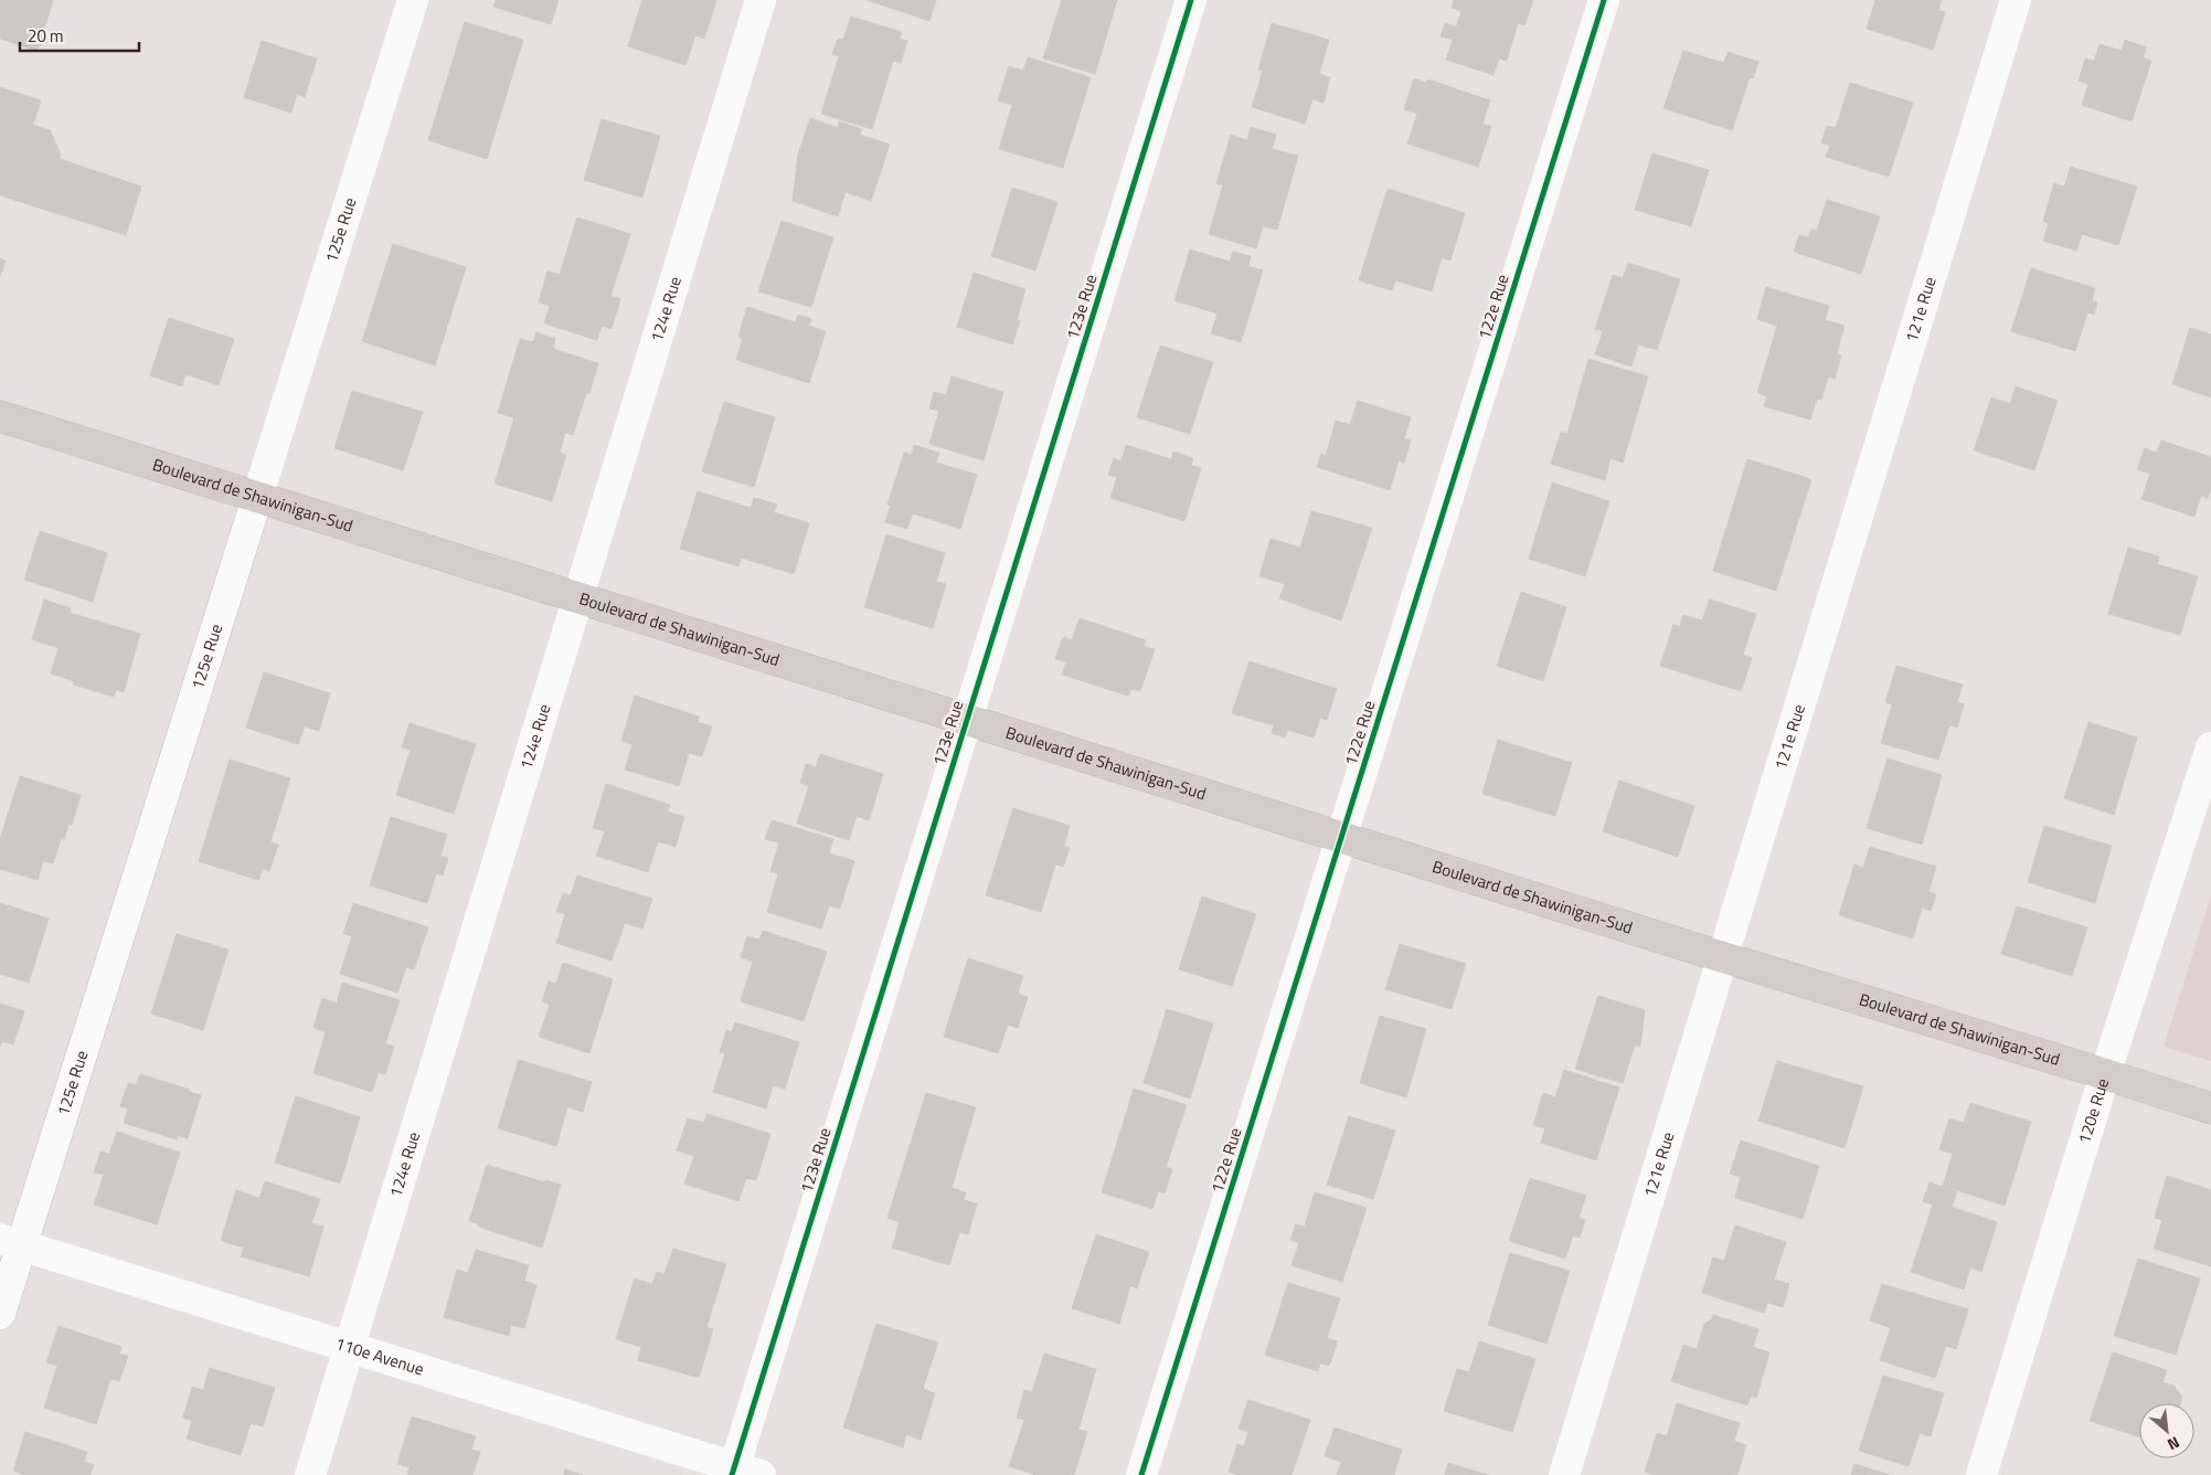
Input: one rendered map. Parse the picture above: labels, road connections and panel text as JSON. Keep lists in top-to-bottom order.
{
  "streets": {
    "main road": ["Boulevard de Shawinigan-Sud"],
    "street": [
      "125e Rue",
      "123e Rue",
      "122e Rue",
      "124e Rue",
      "121e Rue",
      "120e Rue",
      "110e Avenue"
    ]
  },
  "crossings": [
    ["125e Rue", "Boulevard de Shawinigan-Sud"],
    ["125e Rue", "110e Avenue"],
    ["123e Rue", "Boulevard de Shawinigan-Sud"],
    ["123e Rue", "110e Avenue"],
    ["122e Rue", "Boulevard de Shawinigan-Sud"],
    ["124e Rue", "Boulevard de Shawinigan-Sud"],
    ["124e Rue", "110e Avenue"],
    ["121e Rue", "Boulevard de Shawinigan-Sud"],
    ["Boulevard de Shawinigan-Sud", "120e Rue"]
  ],
  "scale_bar": "20 m",
  "north": "bottom right"
}
